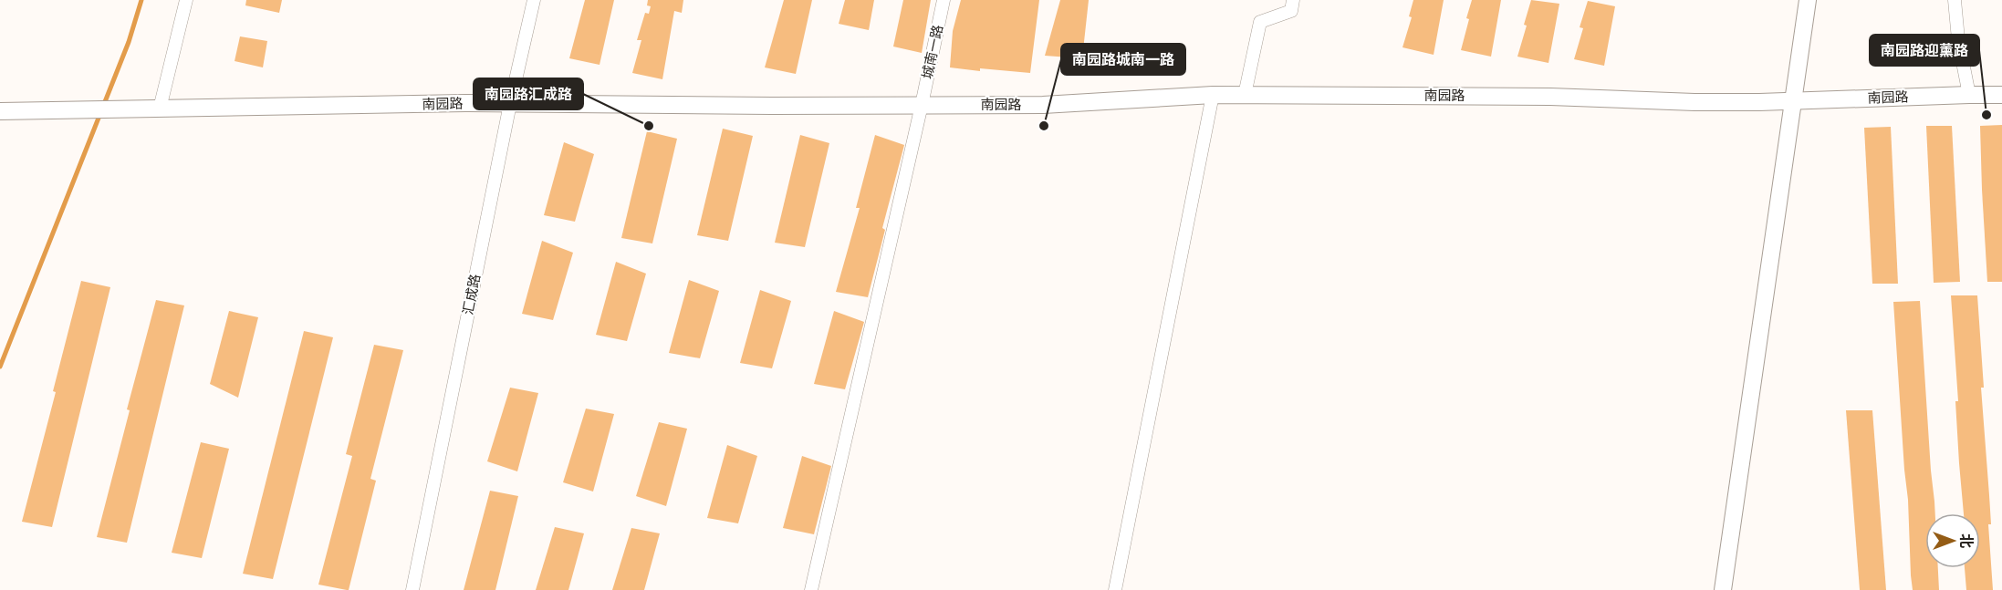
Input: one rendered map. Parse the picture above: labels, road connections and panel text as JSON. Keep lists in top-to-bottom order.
{
  "streets": {
    "street": ["城南一路", "南园路", "汇成路"]
  },
  "crossings": [
    ["城南一路", "南园路"],
    ["南园路", "汇成路"]
  ],
  "places": ["南园路迎薰路", "南园路汇成路", "南园路城南一路"],
  "north": "right"
}
